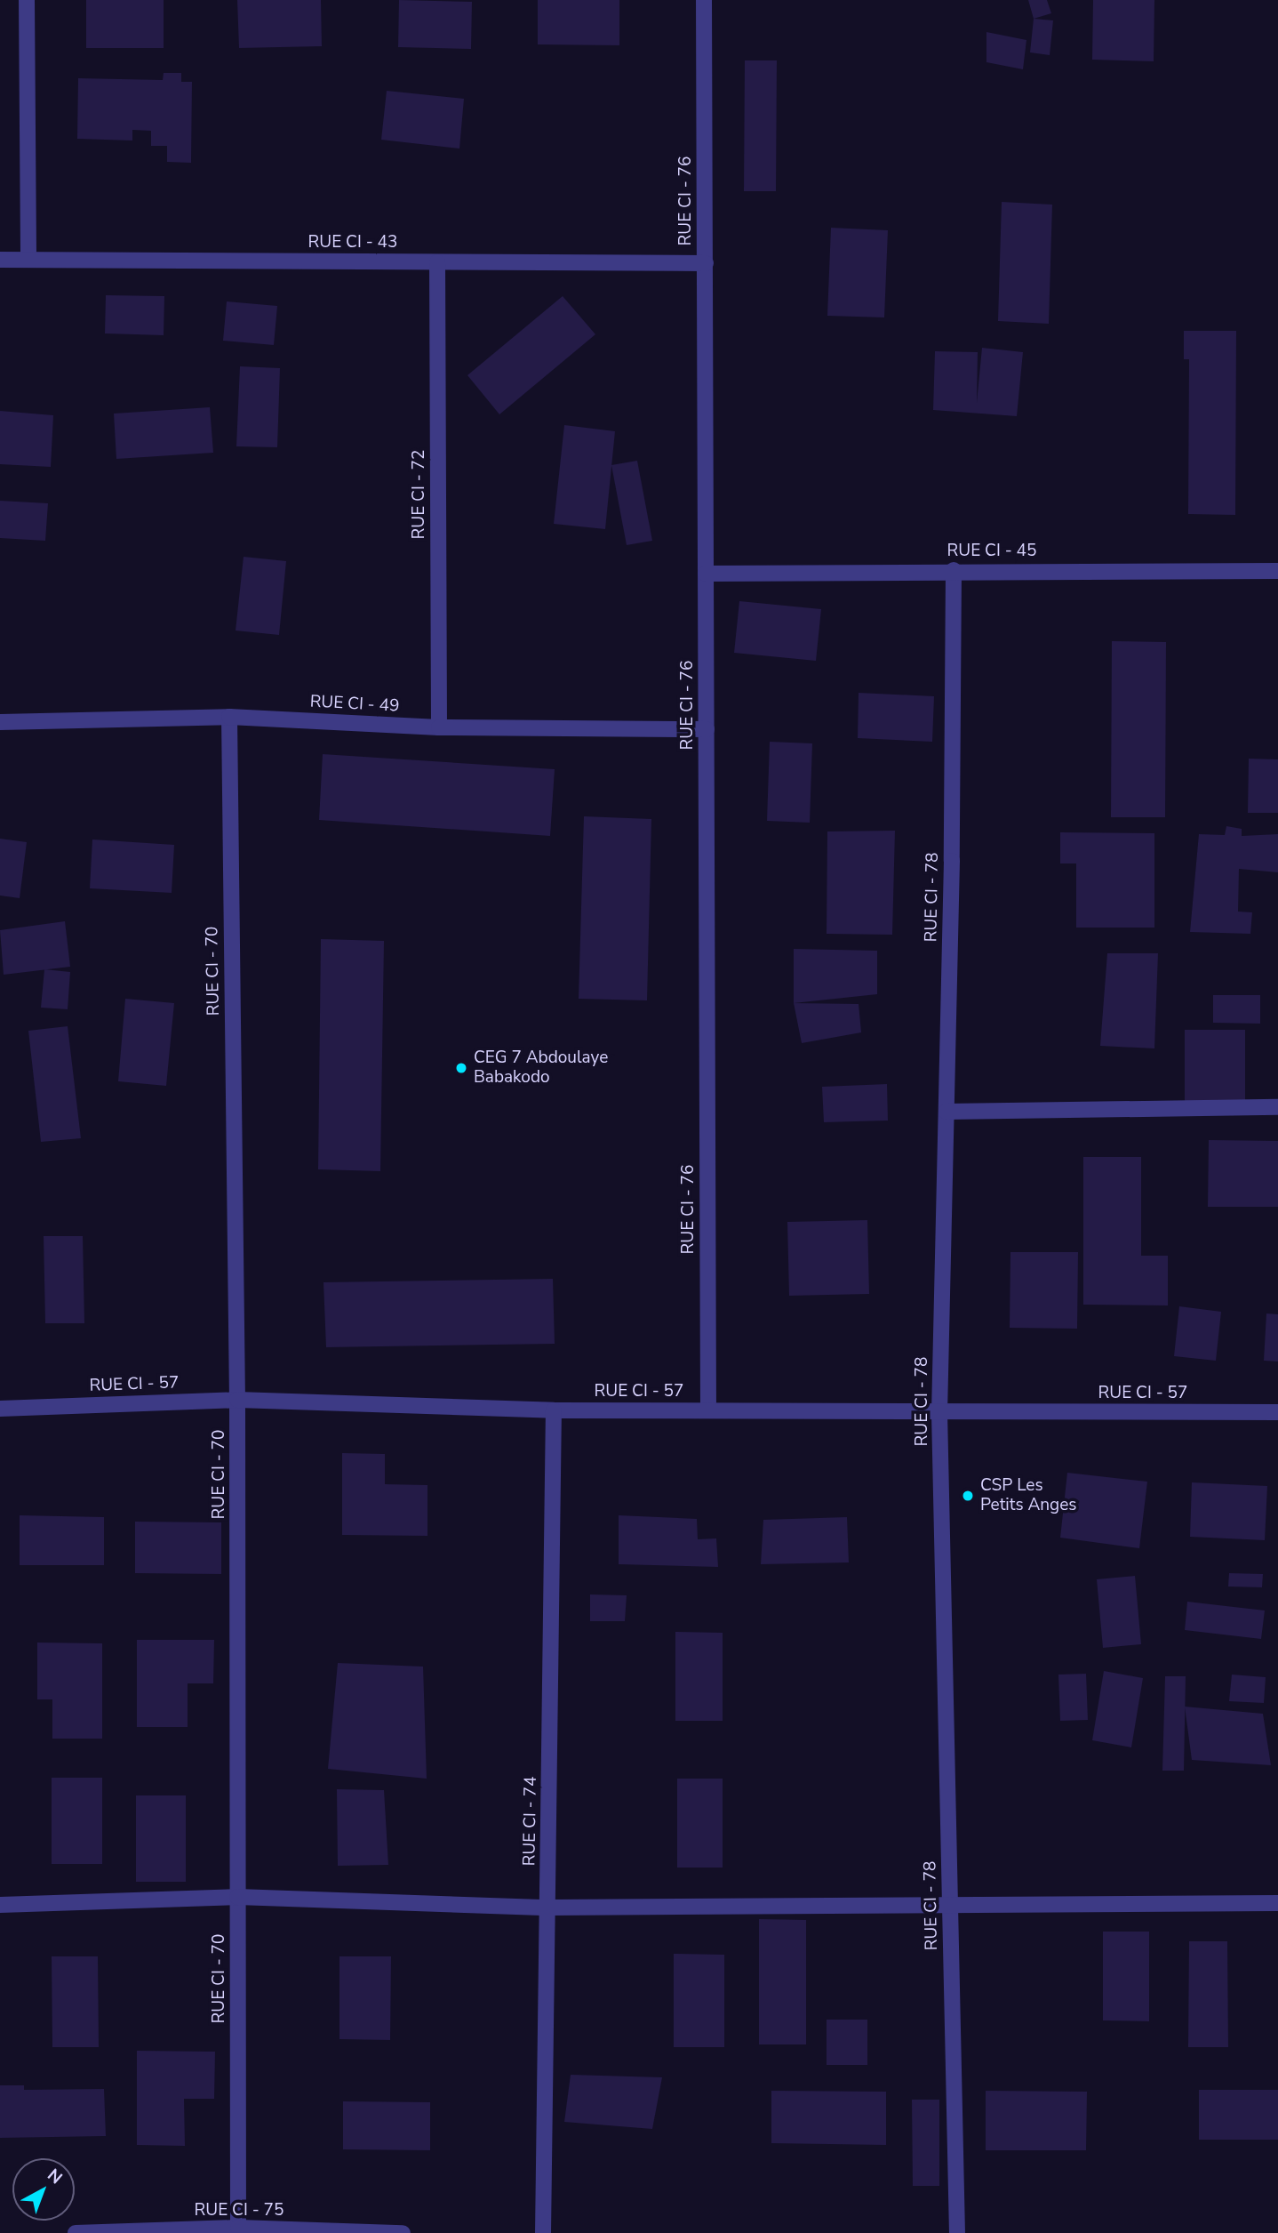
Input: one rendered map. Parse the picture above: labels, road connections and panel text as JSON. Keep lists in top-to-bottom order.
{
  "streets": {
    "street": [
      "RUE CI - 76",
      "RUE CI - 43",
      "RUE CI - 72",
      "RUE CI - 45",
      "RUE CI - 49",
      "RUE CI - 78",
      "RUE CI - 70",
      "RUE CI - 57",
      "RUE CI - 74",
      "RUE CI - 75"
    ]
  },
  "crossings": [
    ["RUE CI - 76", "RUE CI - 43"],
    ["RUE CI - 76", "RUE CI - 45"],
    ["RUE CI - 76", "RUE CI - 49"],
    ["RUE CI - 76", "RUE CI - 57"],
    ["RUE CI - 43", "RUE CI - 72"],
    ["RUE CI - 72", "RUE CI - 49"],
    ["RUE CI - 45", "RUE CI - 78"],
    ["RUE CI - 49", "RUE CI - 70"],
    ["RUE CI - 78", "RUE CI - 57"],
    ["RUE CI - 70", "RUE CI - 57"],
    ["RUE CI - 70", "RUE CI - 75"],
    ["RUE CI - 57", "RUE CI - 74"]
  ],
  "places": ["CEG 7 Abdoulaye Babakodo", "CSP Les Petits Anges"],
  "north": "top right"
}
